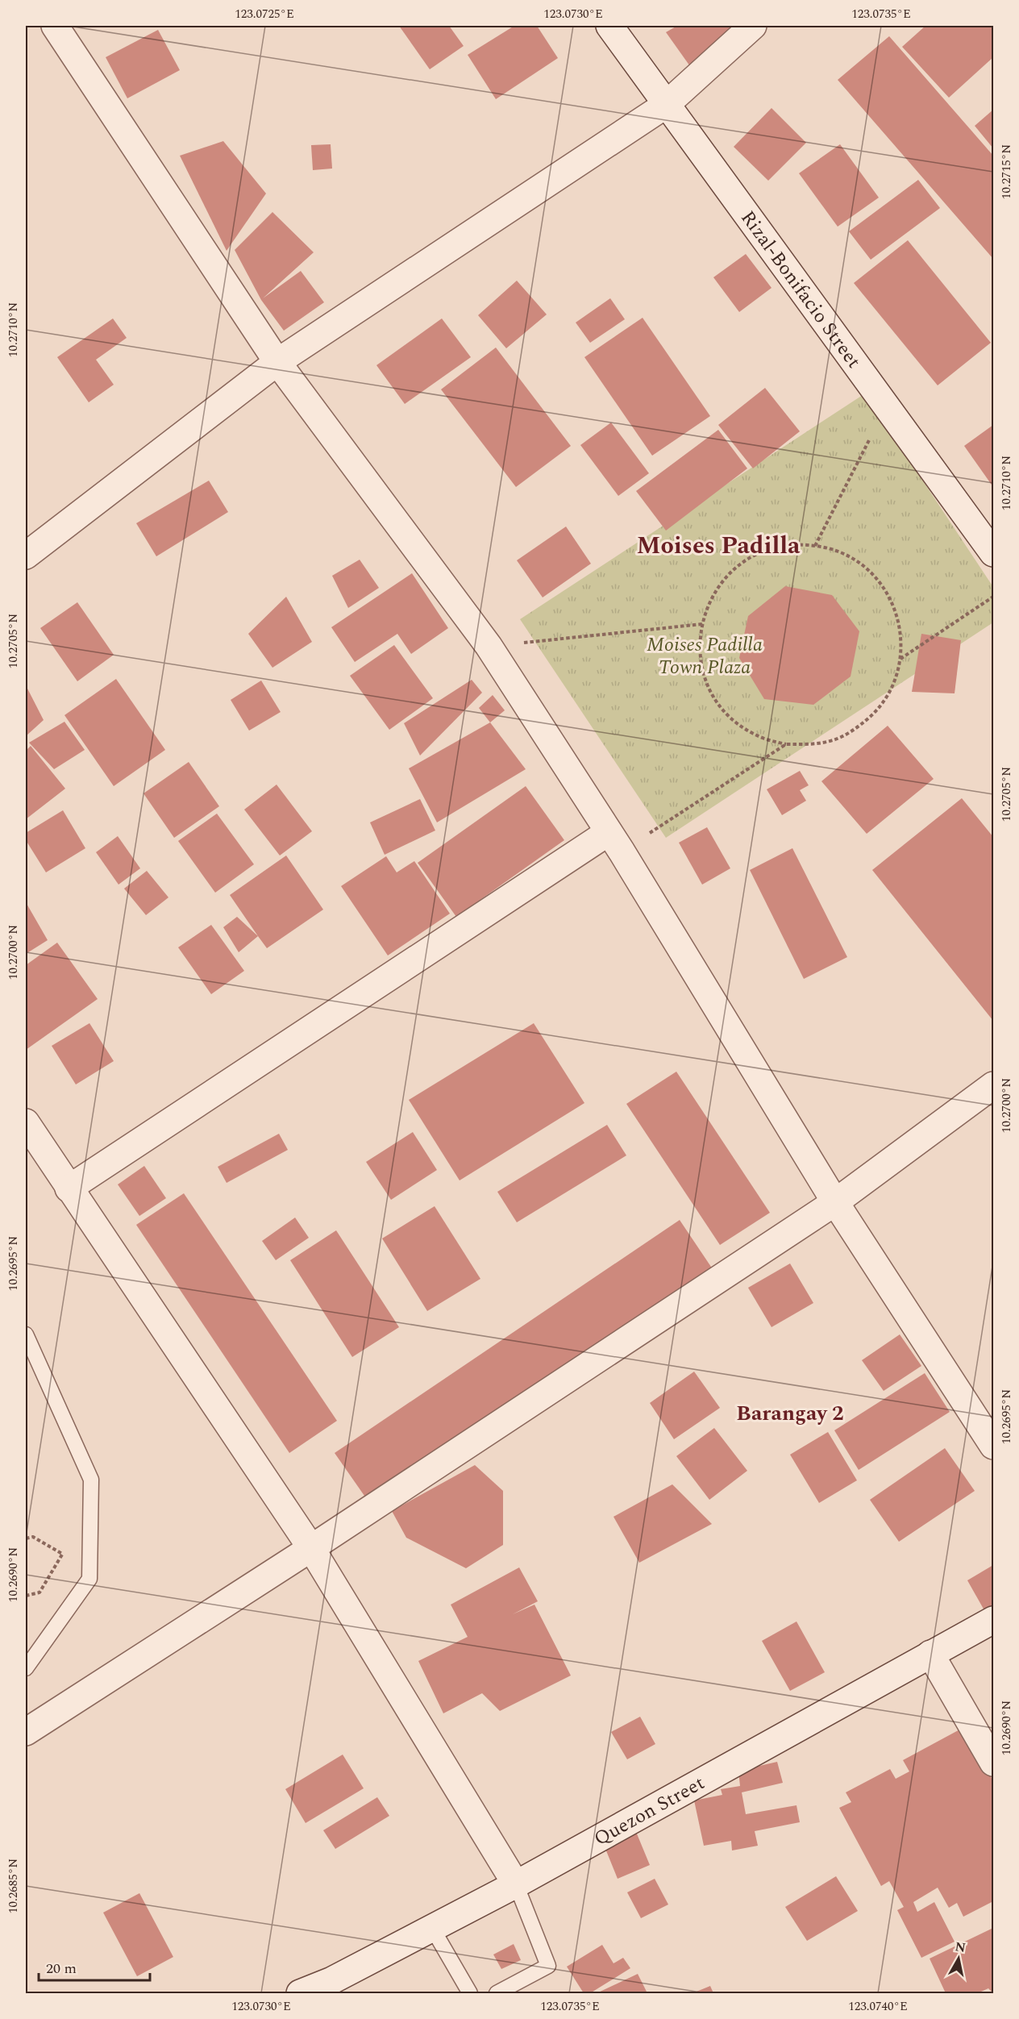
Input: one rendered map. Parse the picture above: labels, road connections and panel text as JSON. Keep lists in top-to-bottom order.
{
  "streets": {
    "street": ["Rizal-Bonifacio Street", "Quezon Street"]
  },
  "districts": ["Moises Padilla", "Barangay 2"],
  "parks": ["Moises Padilla Town Plaza"],
  "scale_bar": "20 m",
  "north": "top",
  "coordinates": [
    "123.0725°E",
    "123.0730°E",
    "123.0735°E",
    "10.2715°N",
    "10.2710°N",
    "10.2705°N",
    "10.2700°N",
    "10.2695°N",
    "10.2690°N",
    "10.2685°N",
    "123.0740°E"
  ]
}
